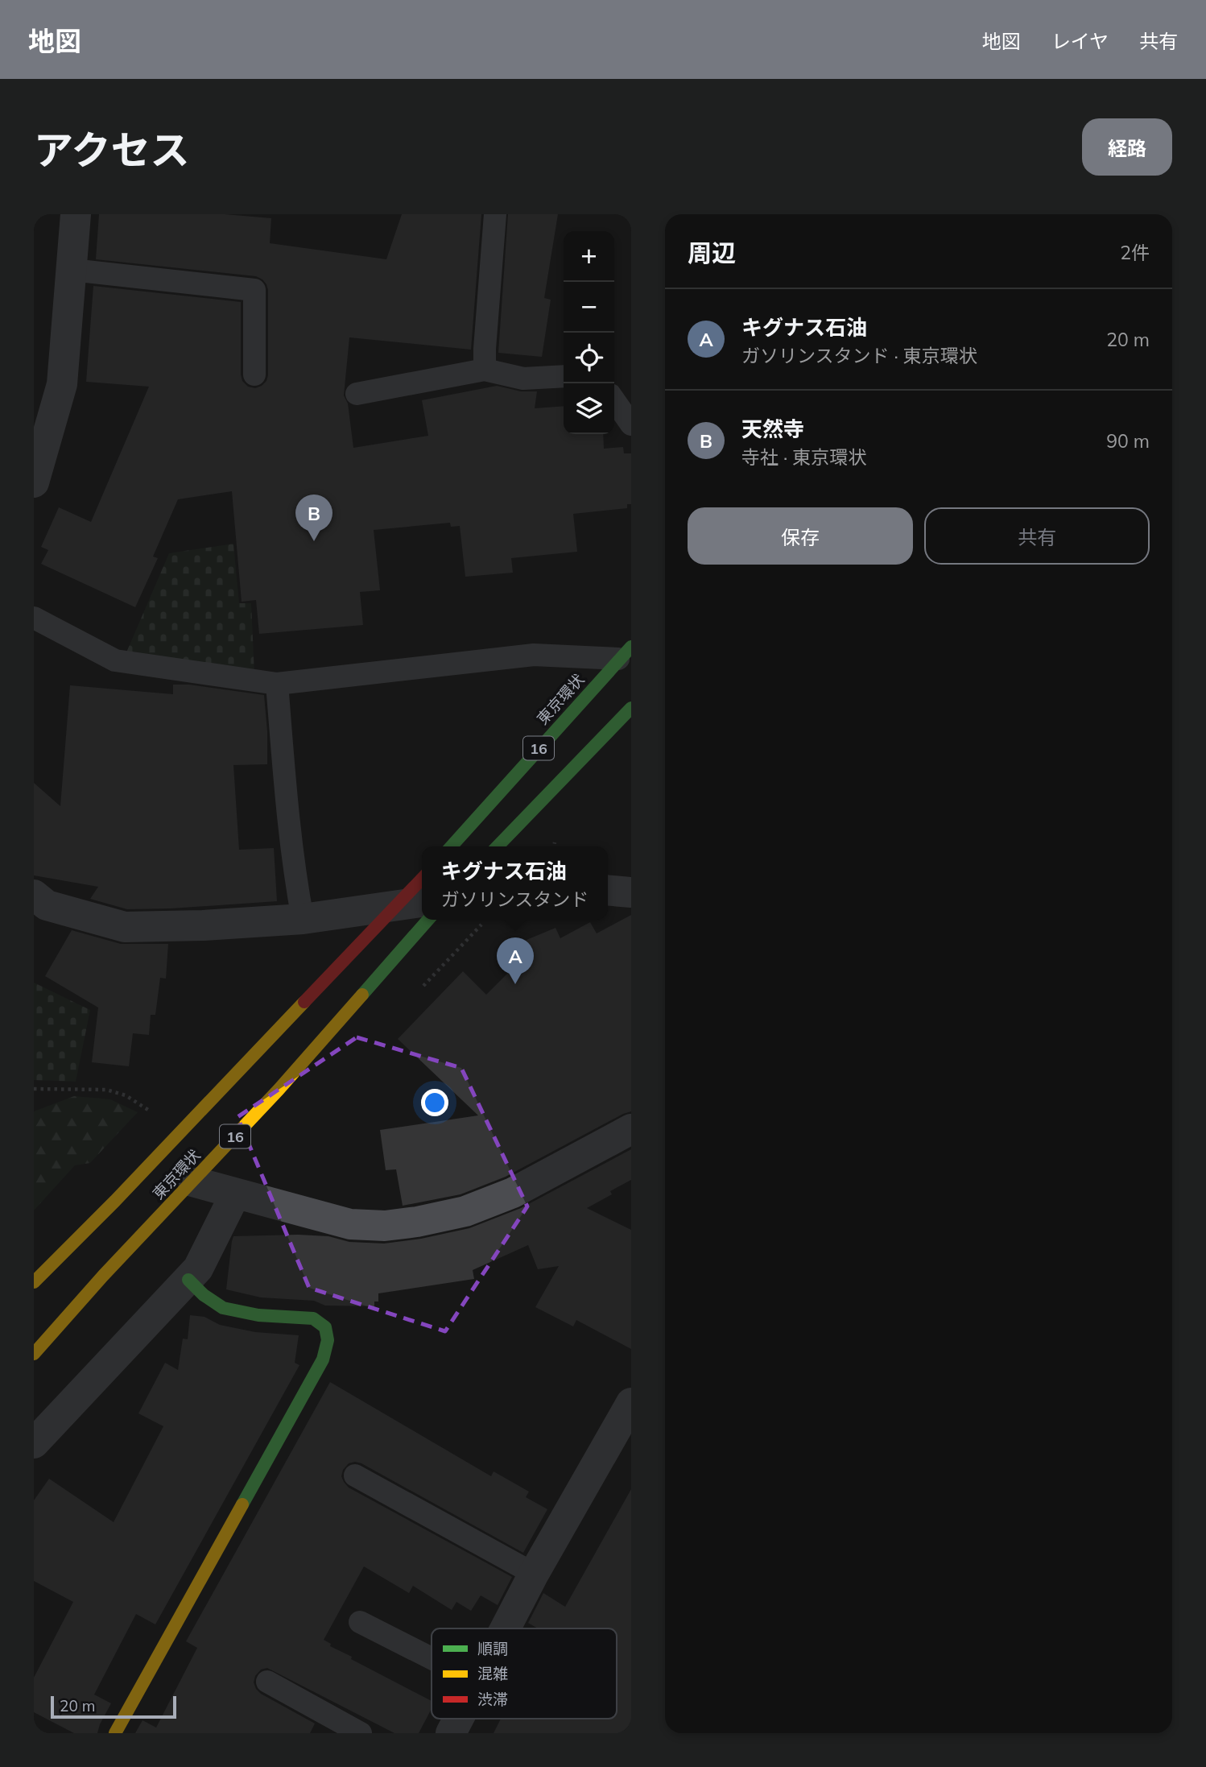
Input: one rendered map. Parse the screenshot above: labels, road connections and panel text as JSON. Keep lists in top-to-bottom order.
{
  "streets": {
    "main road": ["東京環状", "16"]
  },
  "legend": ["順調", "混雑", "渋滞"],
  "scale_bar": "20 m",
  "page": {
    "header": "地図",
    "nav": ["地図", "レイヤ", "共有"],
    "title": "アクセス",
    "buttons": [
      "経路",
      ["保存", "共有"]
    ],
    "heading": ["周辺", "2件"],
    "map_buttons": ["+", "−"],
    "list": [
      {
        "mark": "A",
        "name": "キグナス石油",
        "note": "ガソリンスタンド · 東京環状",
        "value": "20 m"
      },
      {
        "mark": "B",
        "name": "天然寺",
        "note": "寺社 · 東京環状",
        "value": "90 m"
      }
    ],
    "pins": ["B", "A"],
    "popup": ["キグナス石油", "ガソリンスタンド"],
    "scale": "20 m"
  }
}
